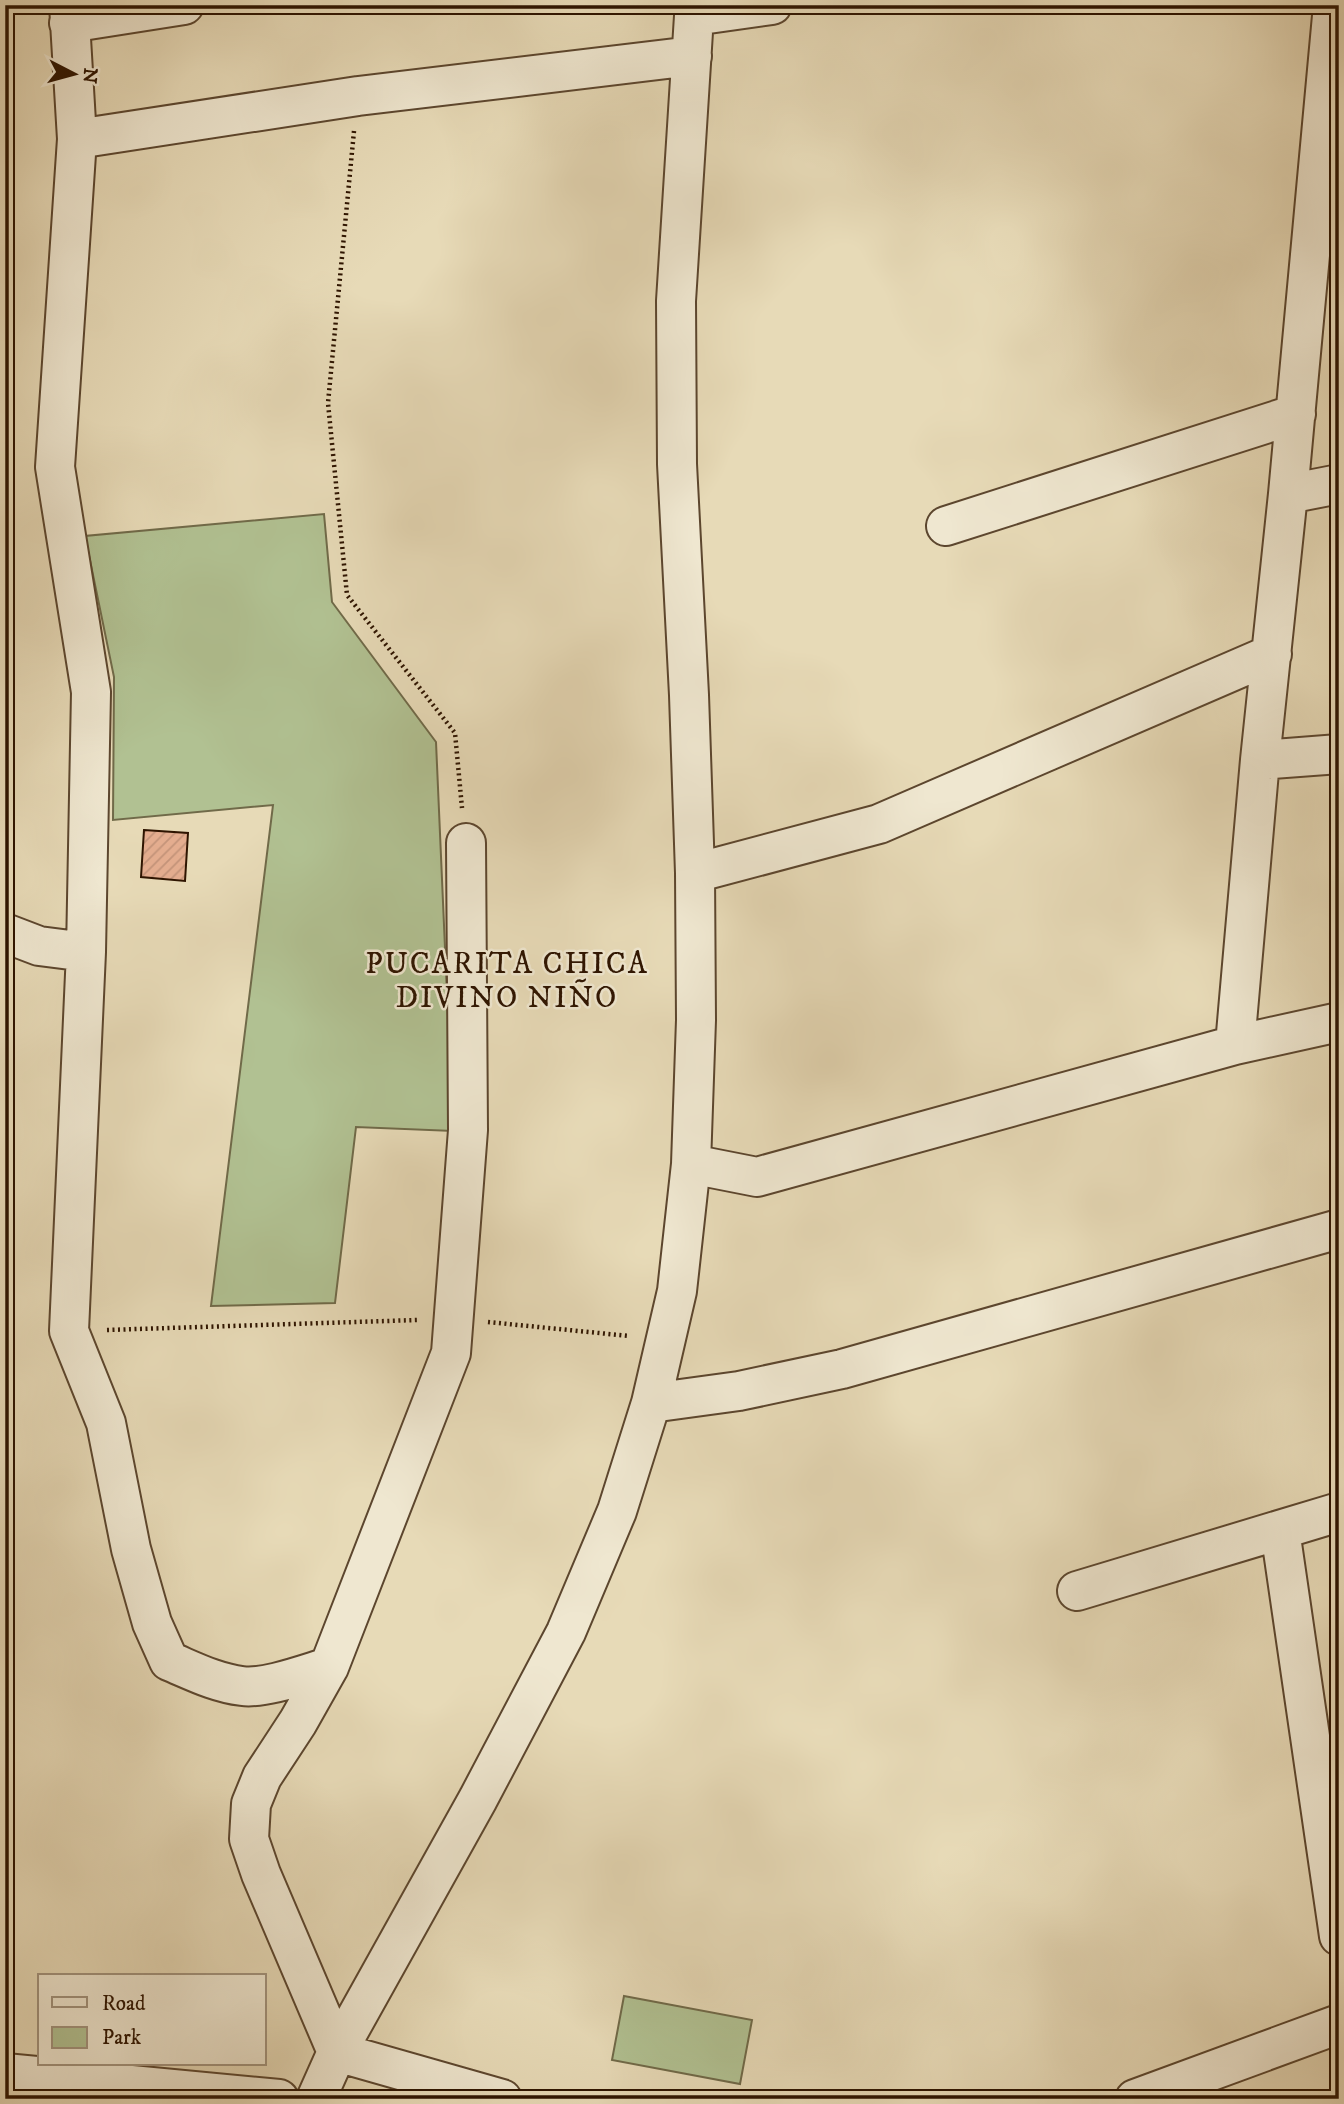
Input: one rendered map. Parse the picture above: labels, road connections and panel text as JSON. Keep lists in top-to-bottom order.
{
  "districts": ["PUCARITA CHICA DIVINO NIÑO"],
  "legend": ["Road", "Park"],
  "north": "right"
}
